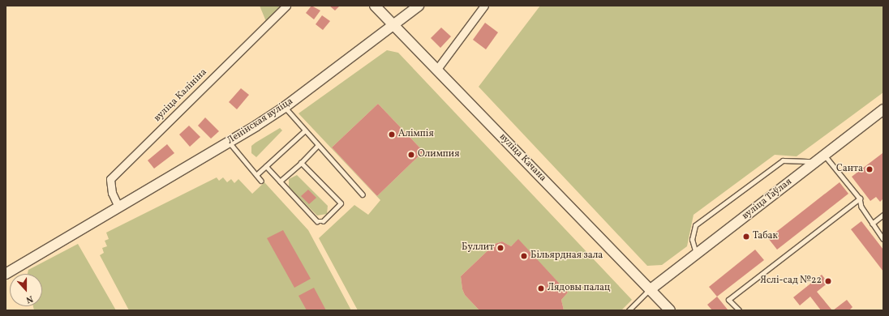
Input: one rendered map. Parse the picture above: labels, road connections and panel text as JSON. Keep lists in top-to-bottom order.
{
  "streets": {
    "main road": ["Ленінская вуліца", "вуліца Качана", "вуліца Таўлая"],
    "street": ["вуліца Калініна"]
  },
  "crossings": [
    ["вуліца Калініна", "Ленінская вуліца"],
    ["Ленінская вуліца", "вуліца Качана"],
    ["вуліца Качана", "вуліца Таўлая"]
  ],
  "places": [
    "Алімпія",
    "Олимпия",
    "Санта",
    "Табак",
    "Буллит",
    "Більярдная зала",
    "Яслі-сад №22",
    "Лядовы палац"
  ],
  "north": "bottom"
}
